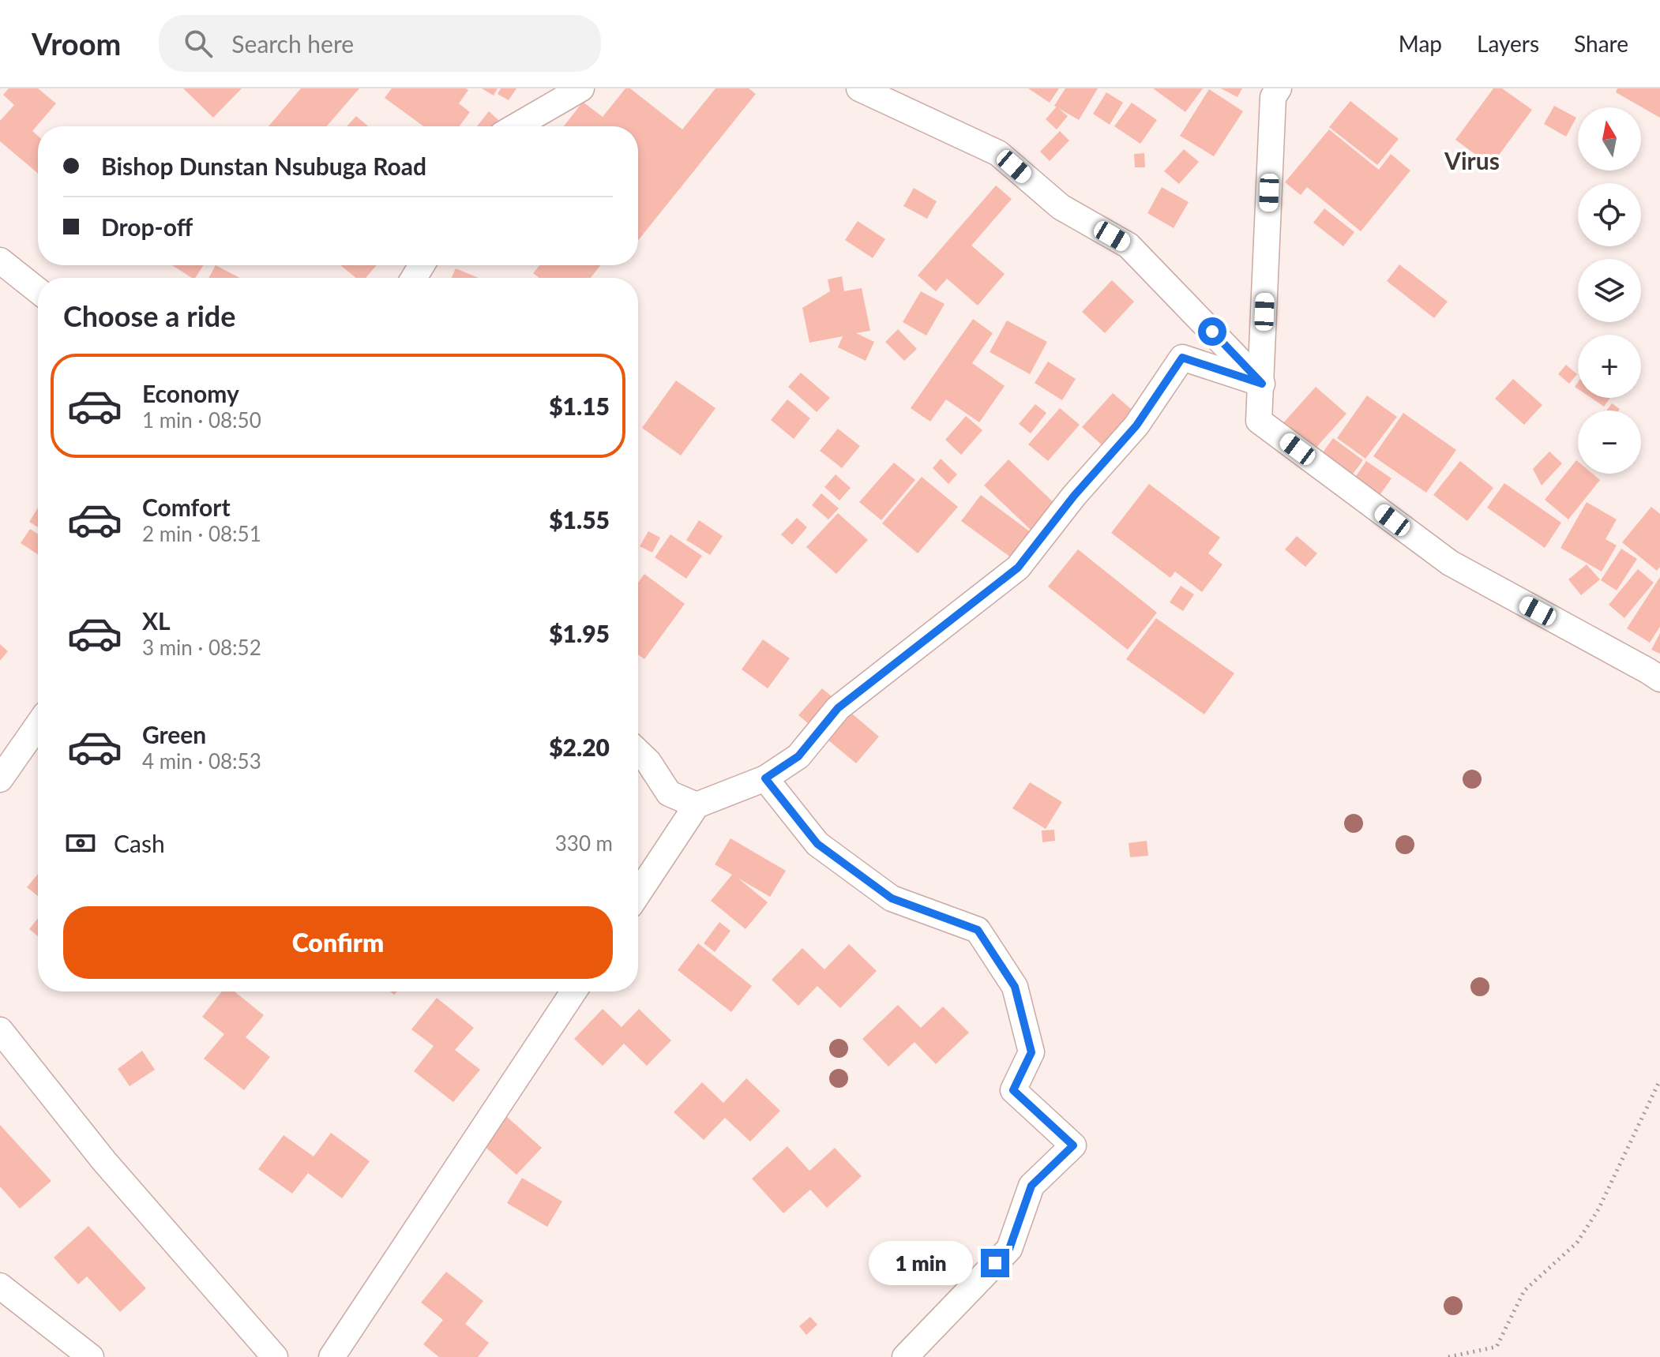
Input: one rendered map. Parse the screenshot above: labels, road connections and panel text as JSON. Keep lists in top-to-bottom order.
{
  "districts": ["Virus"],
  "north": "top",
  "page": {
    "header": "Vroom",
    "search": "Search here",
    "nav": ["Map", "Layers", "Share"],
    "map_buttons": ["+", "−"],
    "banner": ["Bishop Dunstan Nsubuga Road", "Drop-off"],
    "heading": "Choose a ride",
    "list": [
      {
        "name": "Economy",
        "note": "1 min · 08:50",
        "value": "$1.15"
      },
      {
        "name": "Comfort",
        "note": "2 min · 08:51",
        "value": "$1.55"
      },
      {
        "name": "XL",
        "note": "3 min · 08:52",
        "value": "$1.95"
      },
      {
        "name": "Green",
        "note": "4 min · 08:53",
        "value": "$2.20"
      }
    ],
    "pay": ["Cash", "330 m"],
    "buttons": "Confirm",
    "bubble": "1 min"
  }
}
